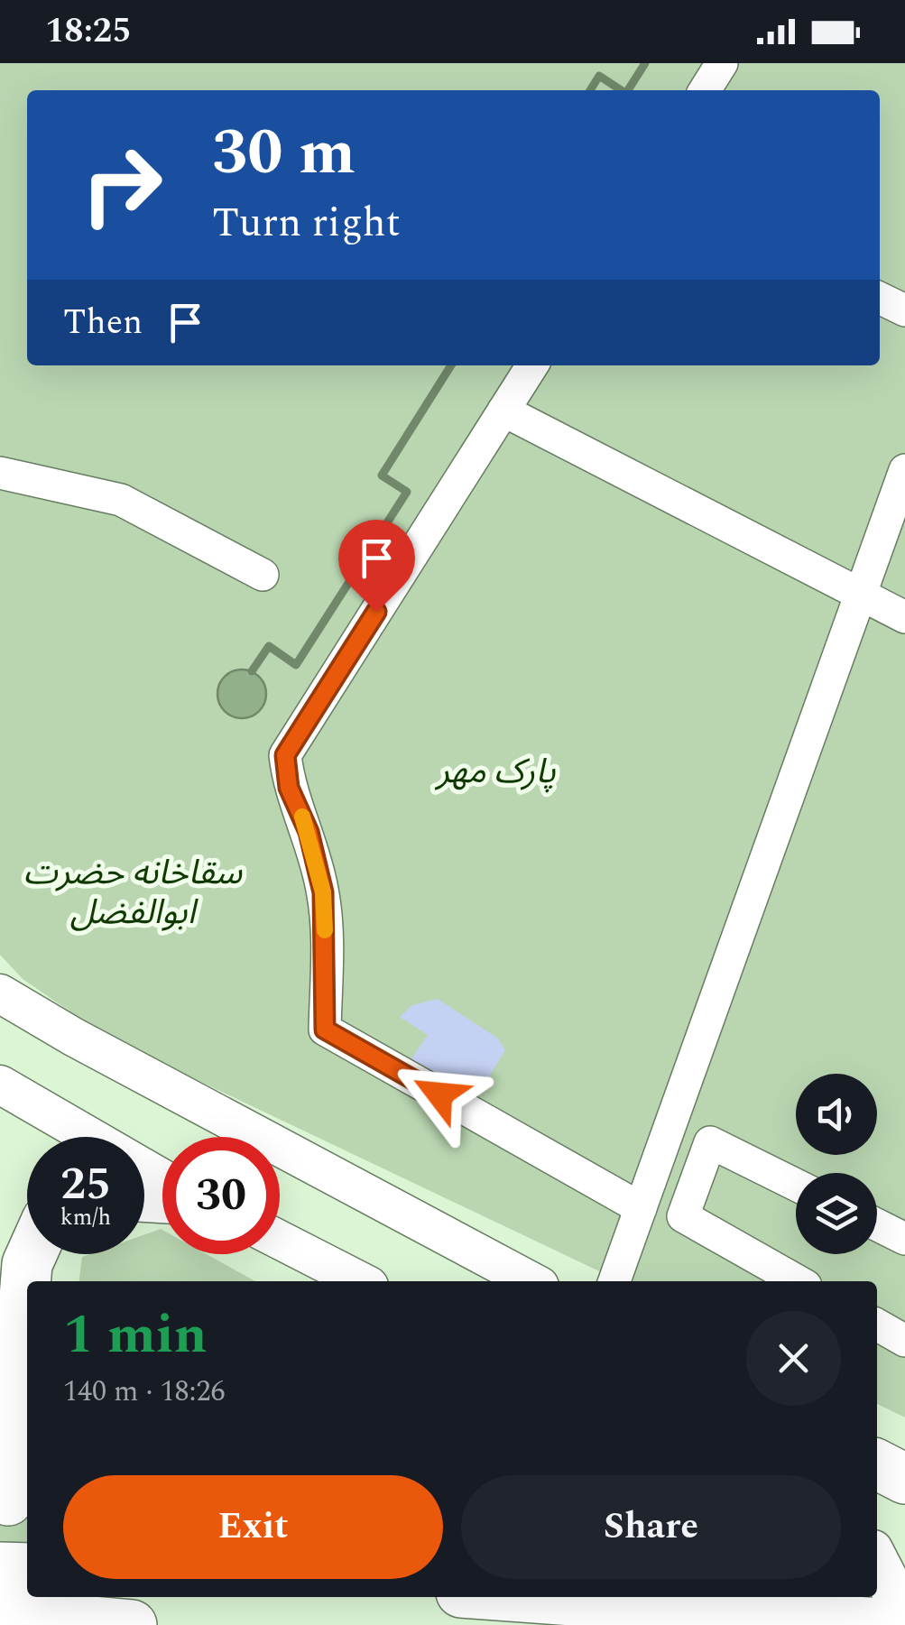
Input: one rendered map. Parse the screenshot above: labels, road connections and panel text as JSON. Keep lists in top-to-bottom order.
{
  "parks": ["پارک مهر", "سقاخانه حضرت ابوالفضل"],
  "page": {
    "status": "18:25",
    "turn": ["30 m", "Turn right"],
    "then": "Then",
    "speed": "25 km/h",
    "limit": "30",
    "heading": ["1 min", "140 m · 18:26"],
    "buttons": ["Exit", "Share"]
  }
}
